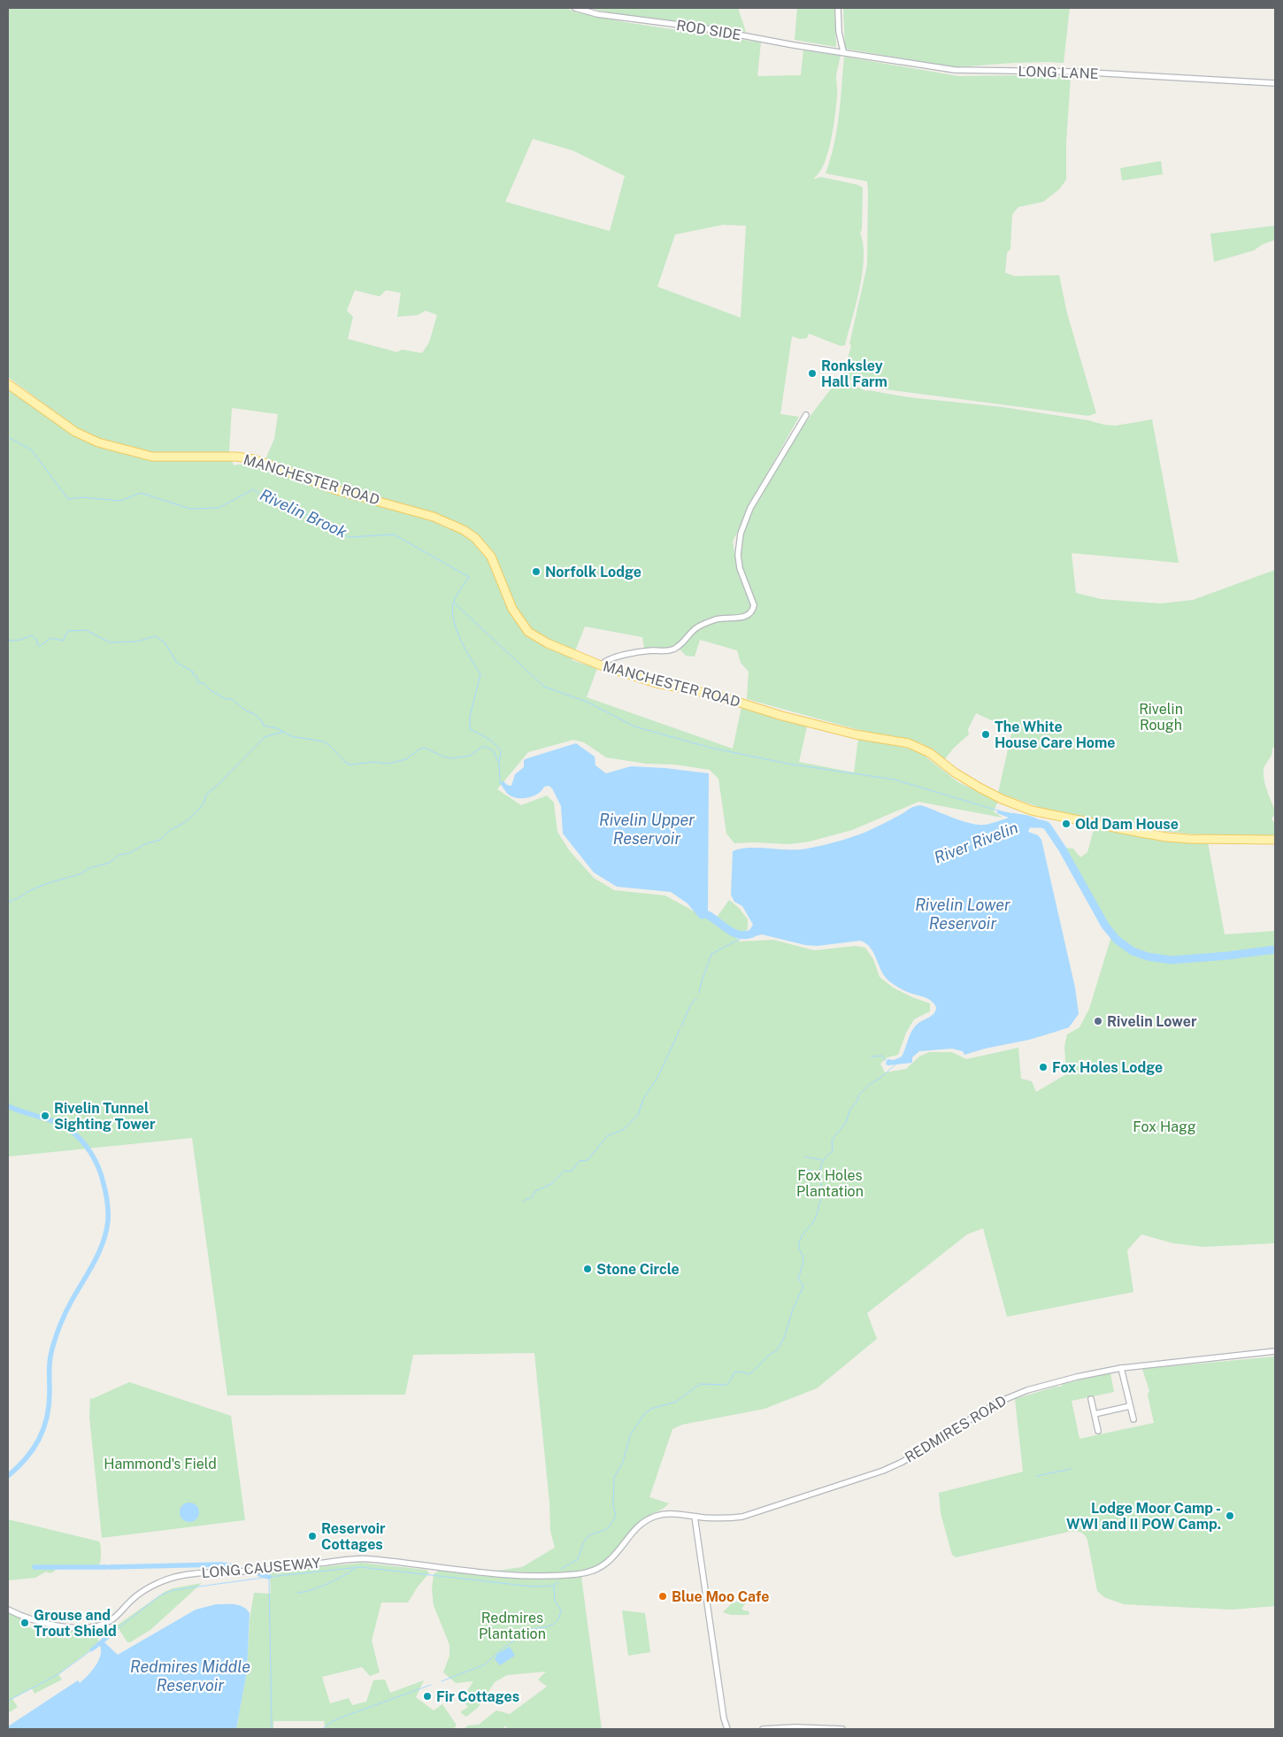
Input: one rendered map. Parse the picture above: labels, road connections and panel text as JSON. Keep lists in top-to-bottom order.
{
  "streets": {
    "main road": ["MANCHESTER ROAD"],
    "street": [
      "ROD SIDE",
      "LONG LANE",
      "REDMIRES ROAD",
      "LONG CAUSEWAY"
    ]
  },
  "crossings": [
    ["ROD SIDE", "LONG LANE"],
    ["REDMIRES ROAD", "LONG CAUSEWAY"]
  ],
  "water": [
    "Rivelin Brook",
    "Rivelin Upper Reservoir",
    "River Rivelin",
    "Rivelin Lower Reservoir",
    "Redmires Middle Reservoir"
  ],
  "parks": [
    "Rivelin Rough",
    "Fox Hagg",
    "Fox Holes Plantation",
    "Hammond's Field",
    "Redmires Plantation"
  ],
  "places": [
    "Ronksley Hall Farm",
    "Norfolk Lodge",
    "The White House Care Home",
    "Old Dam House",
    "Rivelin Lower",
    "Fox Holes Lodge",
    "Rivelin Tunnel Sighting Tower",
    "Stone Circle",
    "Lodge Moor Camp - WWI and II POW Camp.",
    "Reservoir Cottages",
    "Blue Moo Cafe",
    "Grouse and Trout Shield",
    "Fir Cottages"
  ]
}
